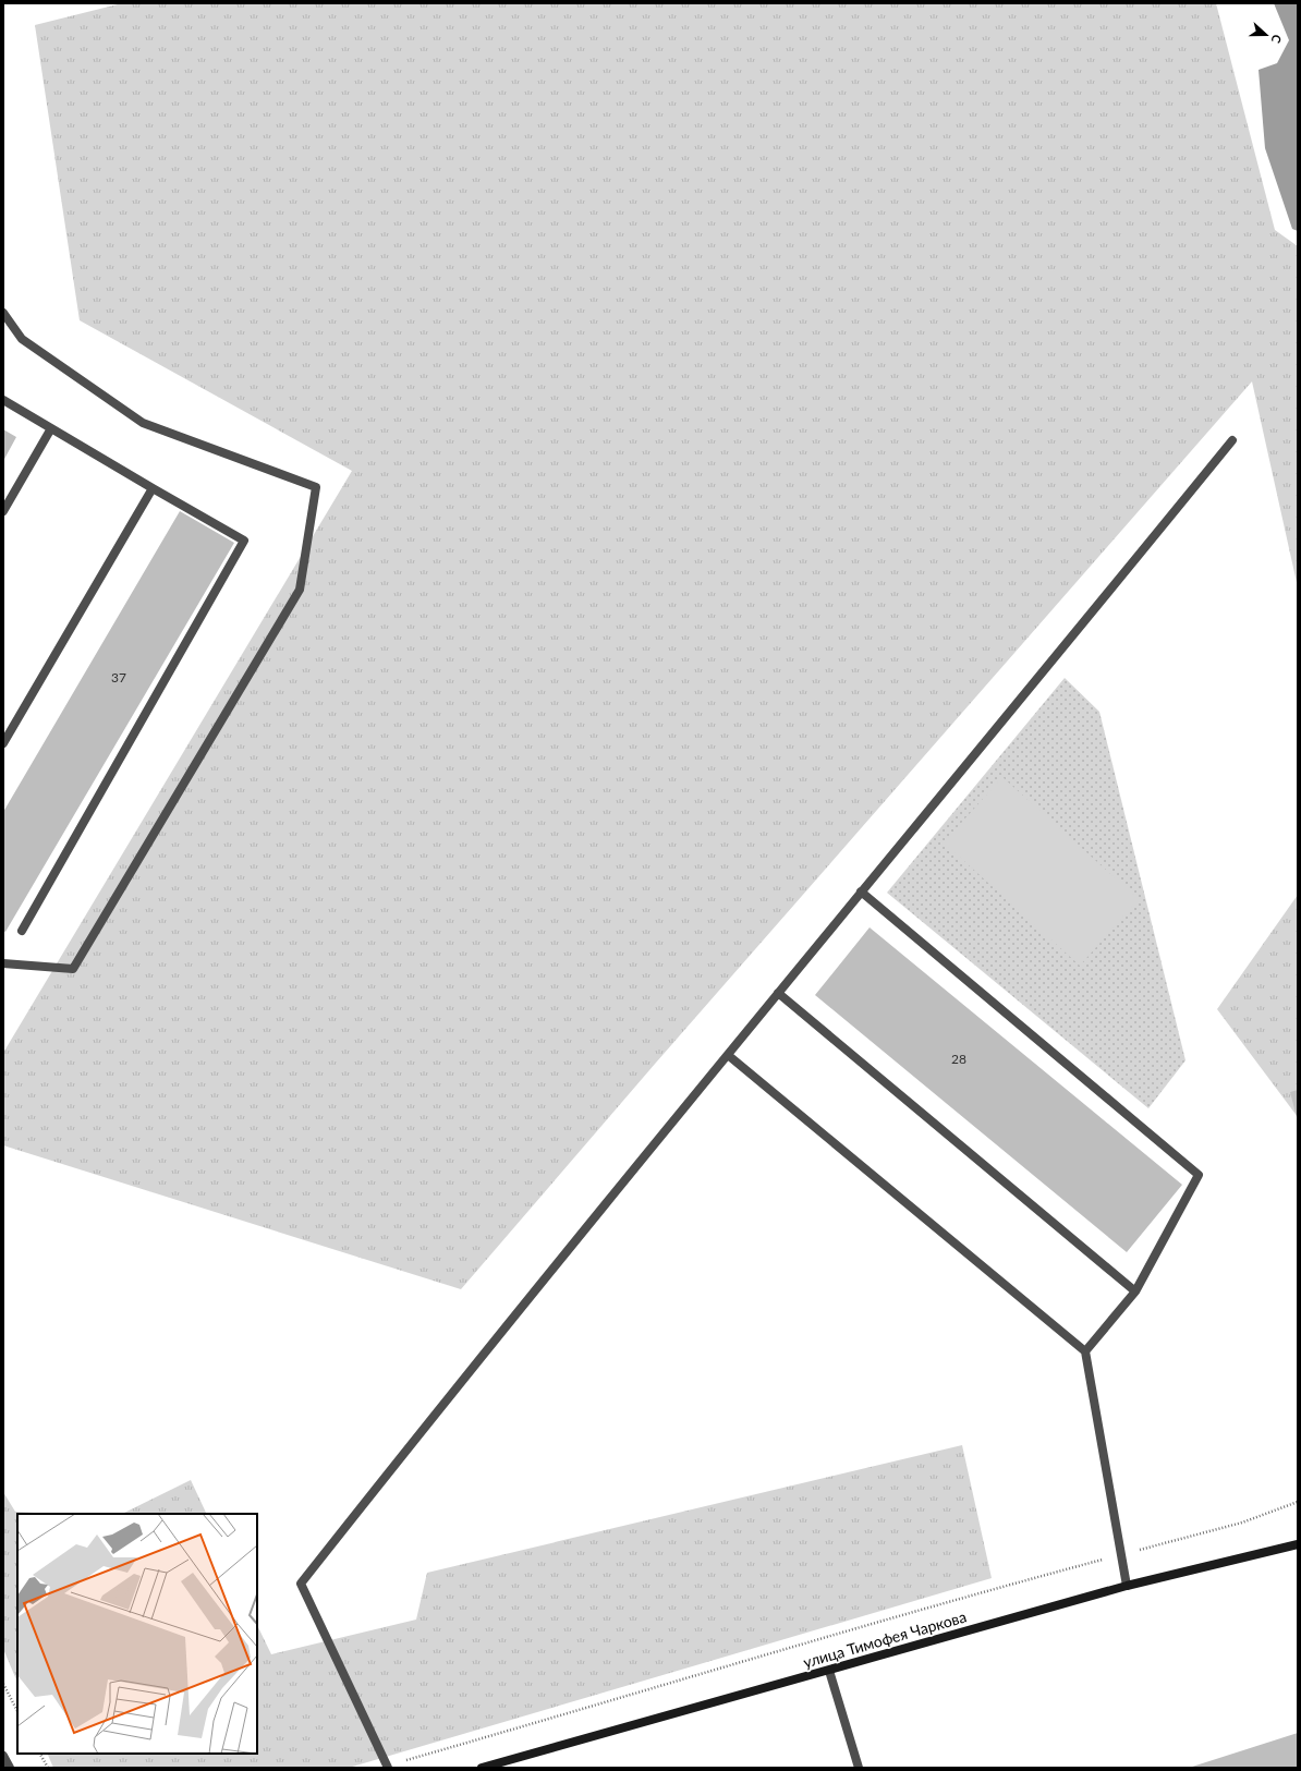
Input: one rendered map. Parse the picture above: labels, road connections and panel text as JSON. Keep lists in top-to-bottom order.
{
  "streets": {
    "main road": ["улица Тимофея Чаркова"]
  },
  "house_numbers": ["37", "28"],
  "north": "right"
}
